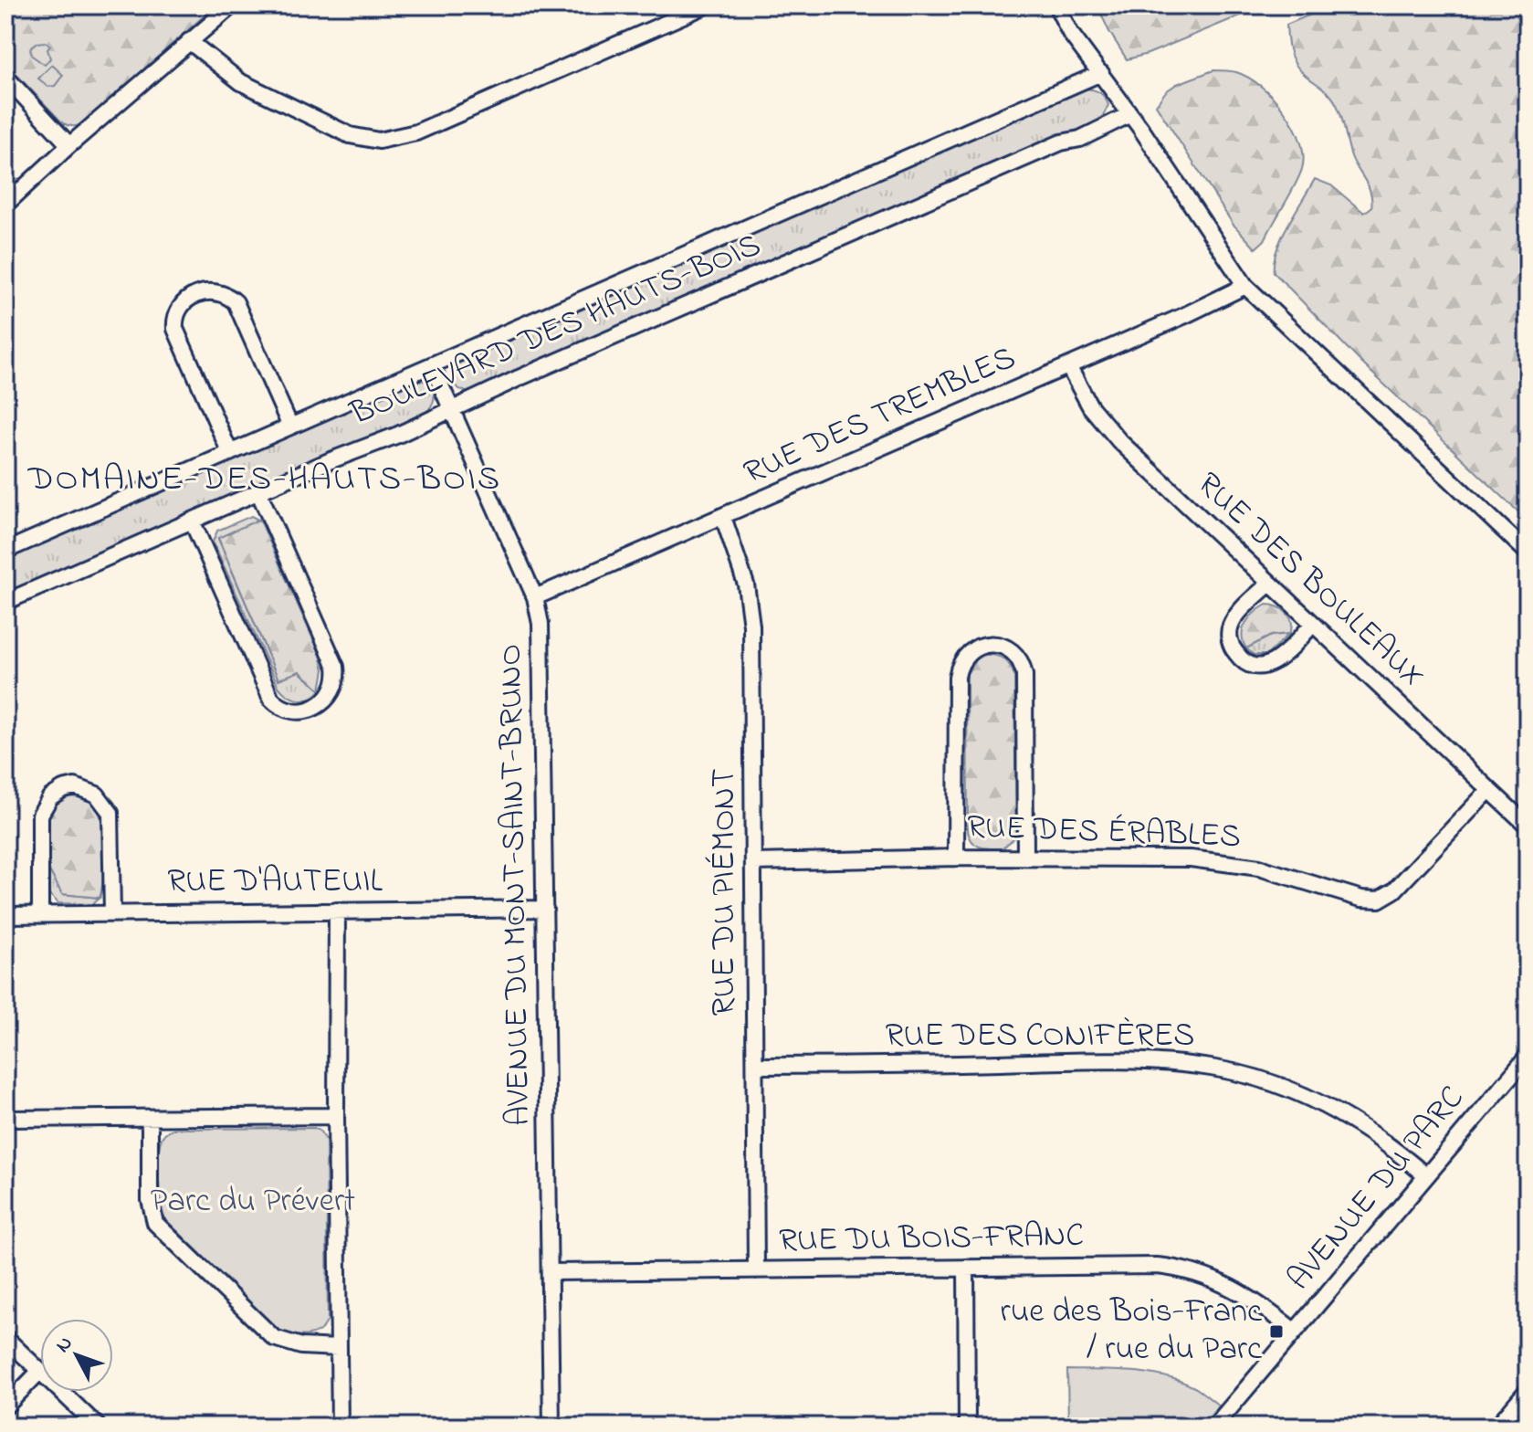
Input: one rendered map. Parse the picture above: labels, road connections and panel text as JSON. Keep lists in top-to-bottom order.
{
  "streets": {
    "street": [
      "BOULEVARD DES HAUTS-BOIS",
      "RUE DES TREMBLES",
      "RUE DES BOULEAUX",
      "RUE DES ÉRABLES",
      "RUE D'AUTEUIL",
      "AVENUE DU MONT-SAINT-BRUNO",
      "RUE DU PIÉMONT",
      "RUE DES CONIFÈRES",
      "AVENUE DU PARC",
      "RUE DU BOIS-FRANC"
    ]
  },
  "crossings": [
    ["BOULEVARD DES HAUTS-BOIS", "AVENUE DU MONT-SAINT-BRUNO"],
    ["RUE DES TREMBLES", "RUE DES BOULEAUX"],
    ["RUE DES TREMBLES", "AVENUE DU MONT-SAINT-BRUNO"],
    ["RUE DES TREMBLES", "RUE DU PIÉMONT"],
    ["RUE DES BOULEAUX", "RUE DES ÉRABLES"],
    ["RUE DES ÉRABLES", "RUE DU PIÉMONT"],
    ["RUE D'AUTEUIL", "AVENUE DU MONT-SAINT-BRUNO"],
    ["AVENUE DU MONT-SAINT-BRUNO", "RUE DU BOIS-FRANC"],
    ["RUE DU PIÉMONT", "RUE DES CONIFÈRES"],
    ["RUE DU PIÉMONT", "RUE DU BOIS-FRANC"],
    ["RUE DES CONIFÈRES", "AVENUE DU PARC"],
    ["AVENUE DU PARC", "RUE DU BOIS-FRANC"]
  ],
  "districts": ["DOMAINE-DES-HAUTS-BOIS"],
  "parks": ["Parc du Prévert"],
  "places": {
    "transit": ["rue des Bois-Franc / rue du Parc"]
  },
  "north": "top left"
}
